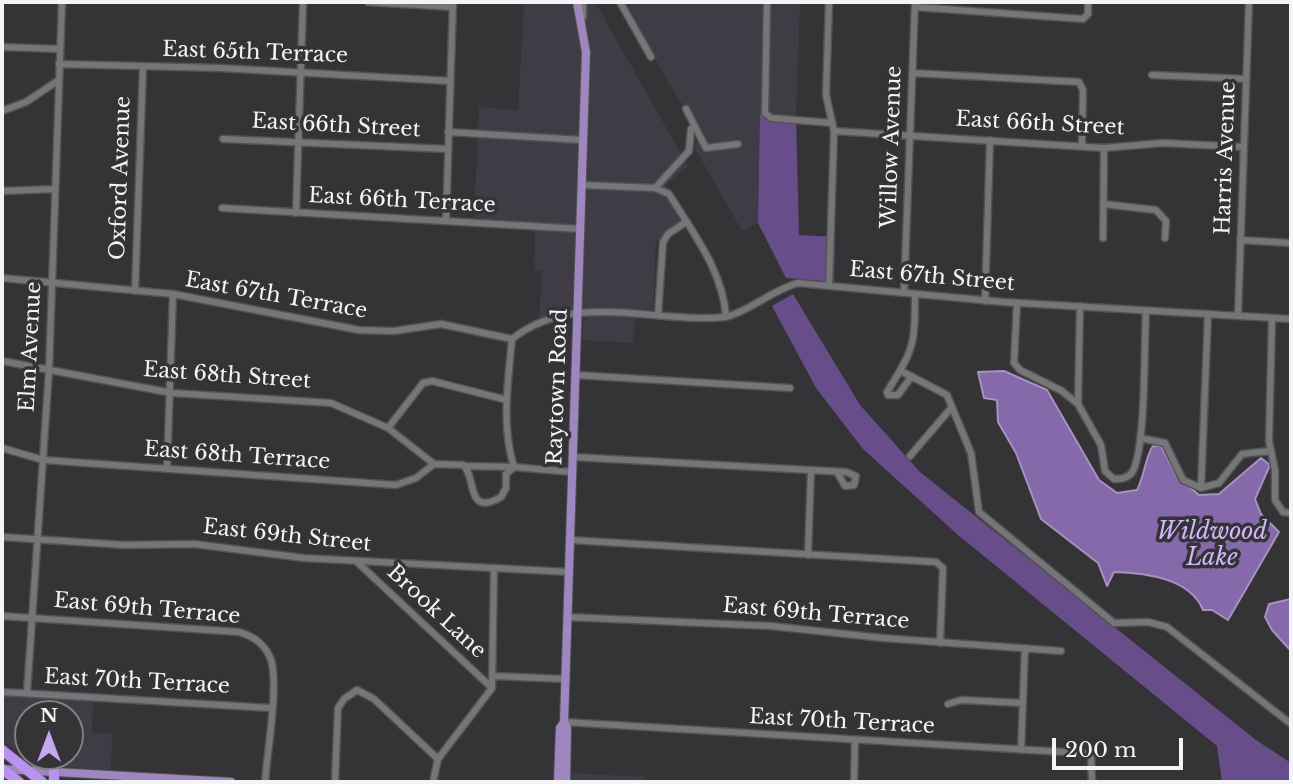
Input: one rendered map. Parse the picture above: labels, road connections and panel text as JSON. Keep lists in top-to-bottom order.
{
  "streets": {
    "main road": ["Raytown Road"],
    "street": [
      "East 65th Terrace",
      "East 66th Street",
      "Willow Avenue",
      "Harris Avenue",
      "Oxford Avenue",
      "East 66th Terrace",
      "East 67th Street",
      "East 67th Terrace",
      "Elm Avenue",
      "East 68th Street",
      "East 68th Terrace",
      "East 69th Street",
      "East 69th Terrace",
      "Brook Lane",
      "East 70th Terrace"
    ]
  },
  "crossings": [
    ["East 65th Terrace", "Oxford Avenue"],
    ["East 65th Terrace", "Elm Avenue"],
    ["East 66th Street", "Willow Avenue"],
    ["East 66th Street", "Harris Avenue"],
    ["East 66th Street", "Raytown Road"],
    ["Willow Avenue", "East 67th Street"],
    ["Harris Avenue", "East 67th Street"],
    ["Oxford Avenue", "East 67th Terrace"],
    ["East 66th Terrace", "Raytown Road"],
    ["East 67th Street", "Raytown Road"],
    ["East 67th Terrace", "Elm Avenue"],
    ["Elm Avenue", "East 68th Street"],
    ["Elm Avenue", "East 68th Terrace"],
    ["Elm Avenue", "East 69th Street"],
    ["Elm Avenue", "East 69th Terrace"],
    ["Elm Avenue", "East 70th Terrace"],
    ["East 68th Street", "East 68th Terrace"],
    ["Raytown Road", "East 69th Street"],
    ["Raytown Road", "East 69th Terrace"],
    ["Raytown Road", "East 70th Terrace"],
    ["East 69th Street", "Brook Lane"],
    ["East 69th Terrace", "East 70th Terrace"]
  ],
  "water": ["Wildwood Lake"],
  "scale_bar": "200 m",
  "north": "top"
}
